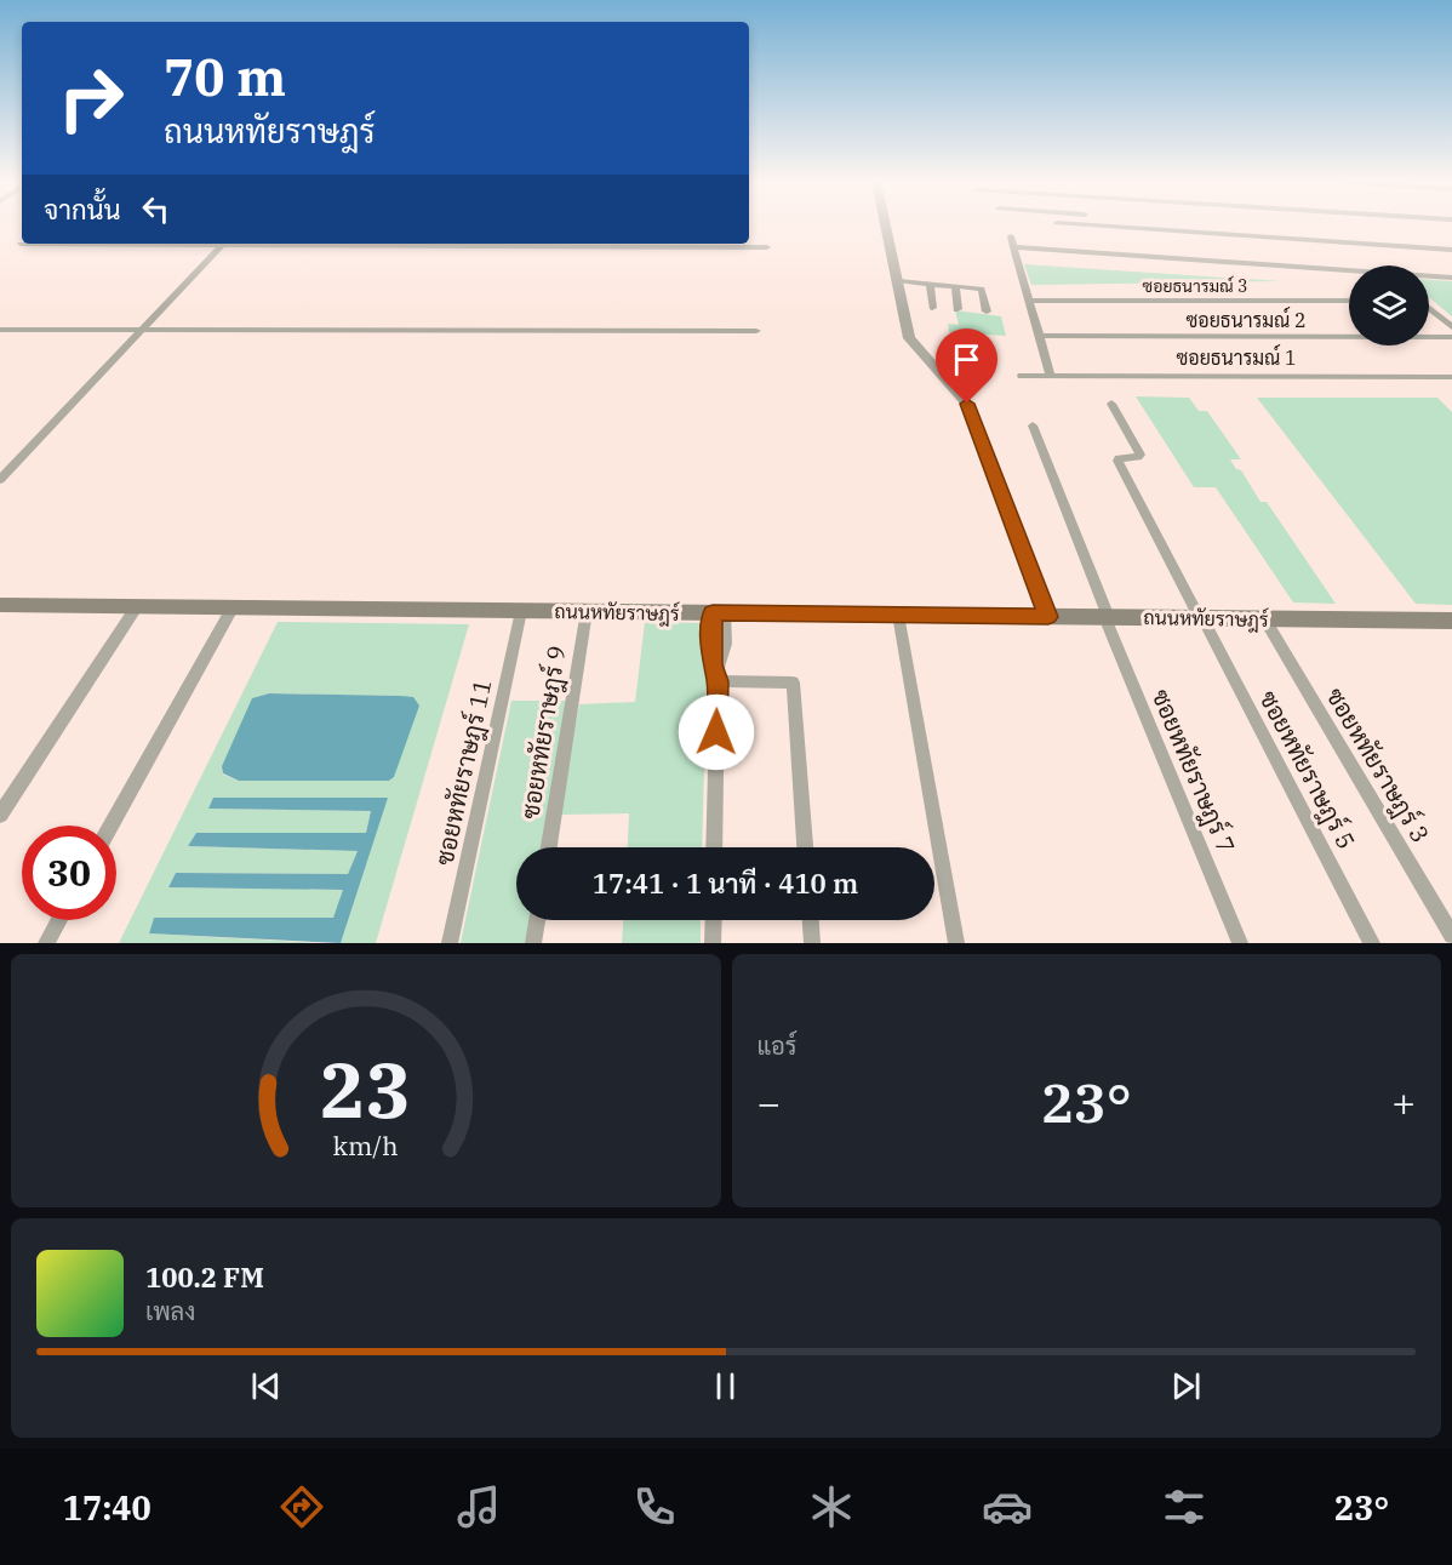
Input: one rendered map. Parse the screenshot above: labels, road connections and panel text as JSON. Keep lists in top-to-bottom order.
{
  "streets": {
    "main road": ["ถนนหทัยราษฎร์"],
    "street": [
      "ซอยธนารมณ์ 3",
      "ซอยธนารมณ์ 2",
      "ซอยธนารมณ์ 1",
      "ซอยหทัยราษฎร์ 9",
      "ซอยหทัยราษฎร์ 3",
      "ซอยหทัยราษฎร์ 5",
      "ซอยหทัยราษฎร์ 7",
      "ซอยหทัยราษฎร์ 11"
    ]
  },
  "crossings": [
    ["ถนนหทัยราษฎร์", "ซอยหทัยราษฎร์ 9"],
    ["ถนนหทัยราษฎร์", "ซอยหทัยราษฎร์ 3"],
    ["ถนนหทัยราษฎร์", "ซอยหทัยราษฎร์ 5"],
    ["ถนนหทัยราษฎร์", "ซอยหทัยราษฎร์ 7"],
    ["ถนนหทัยราษฎร์", "ซอยหทัยราษฎร์ 11"]
  ],
  "page": {
    "turn": ["70 m", "ถนนหทัยราษฎร์"],
    "then": "จากนั้น",
    "limit": "30",
    "trip": "17:41 · 1 นาที · 410 m",
    "tile": "แอร์",
    "heat": ["−", "23°", "+"],
    "song": ["100.2 FM", "เพลง"],
    "tabs": ["17:40", "23°"],
    "gauge": ["23", "km/h"]
  }
}
